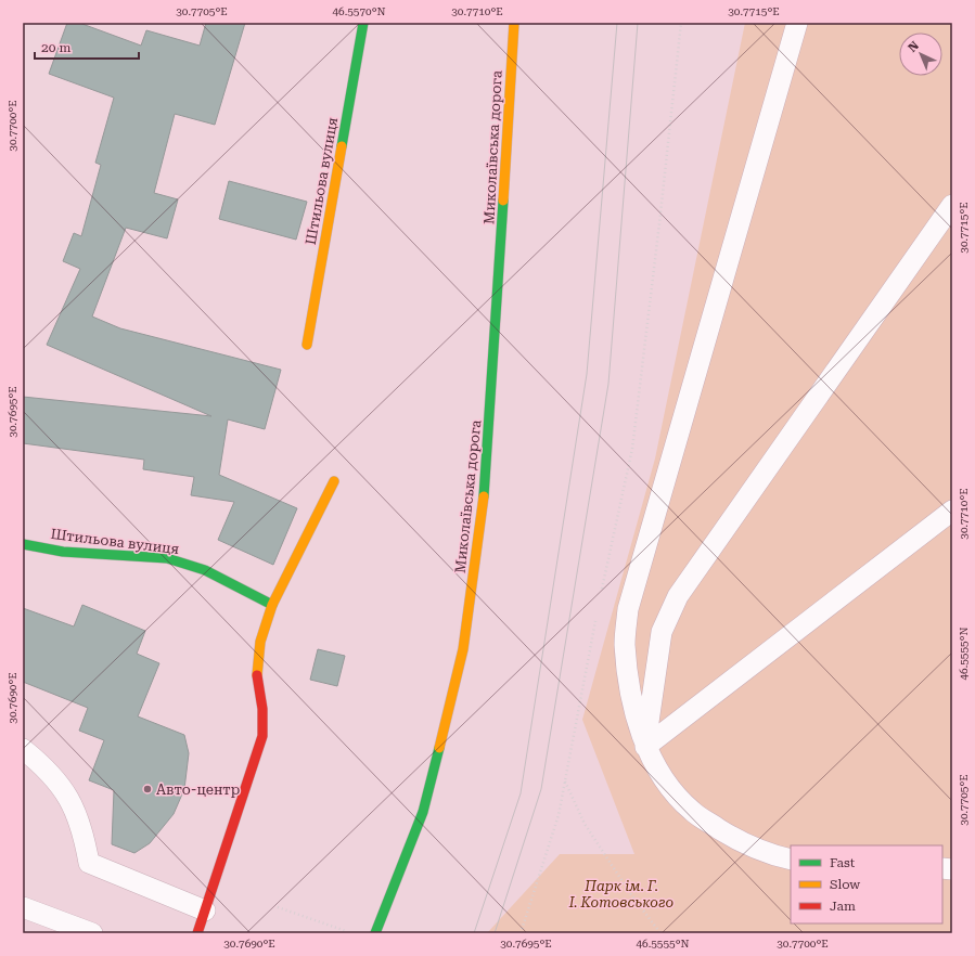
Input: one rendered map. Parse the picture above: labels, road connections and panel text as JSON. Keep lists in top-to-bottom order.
{
  "streets": {
    "street": ["Миколаївська дорога", "Штильова вулиця"]
  },
  "parks": ["Парк ім. Г. І. Котовського"],
  "places": ["Авто-центр"],
  "legend": ["Fast", "Slow", "Jam"],
  "scale_bar": "20 m",
  "north": "top left",
  "coordinates": [
    "30.7705°E",
    "46.5570°N",
    "30.7710°E",
    "30.7715°E",
    "30.7700°E",
    "30.7695°E",
    "46.5555°N",
    "30.7690°E"
  ]
}
